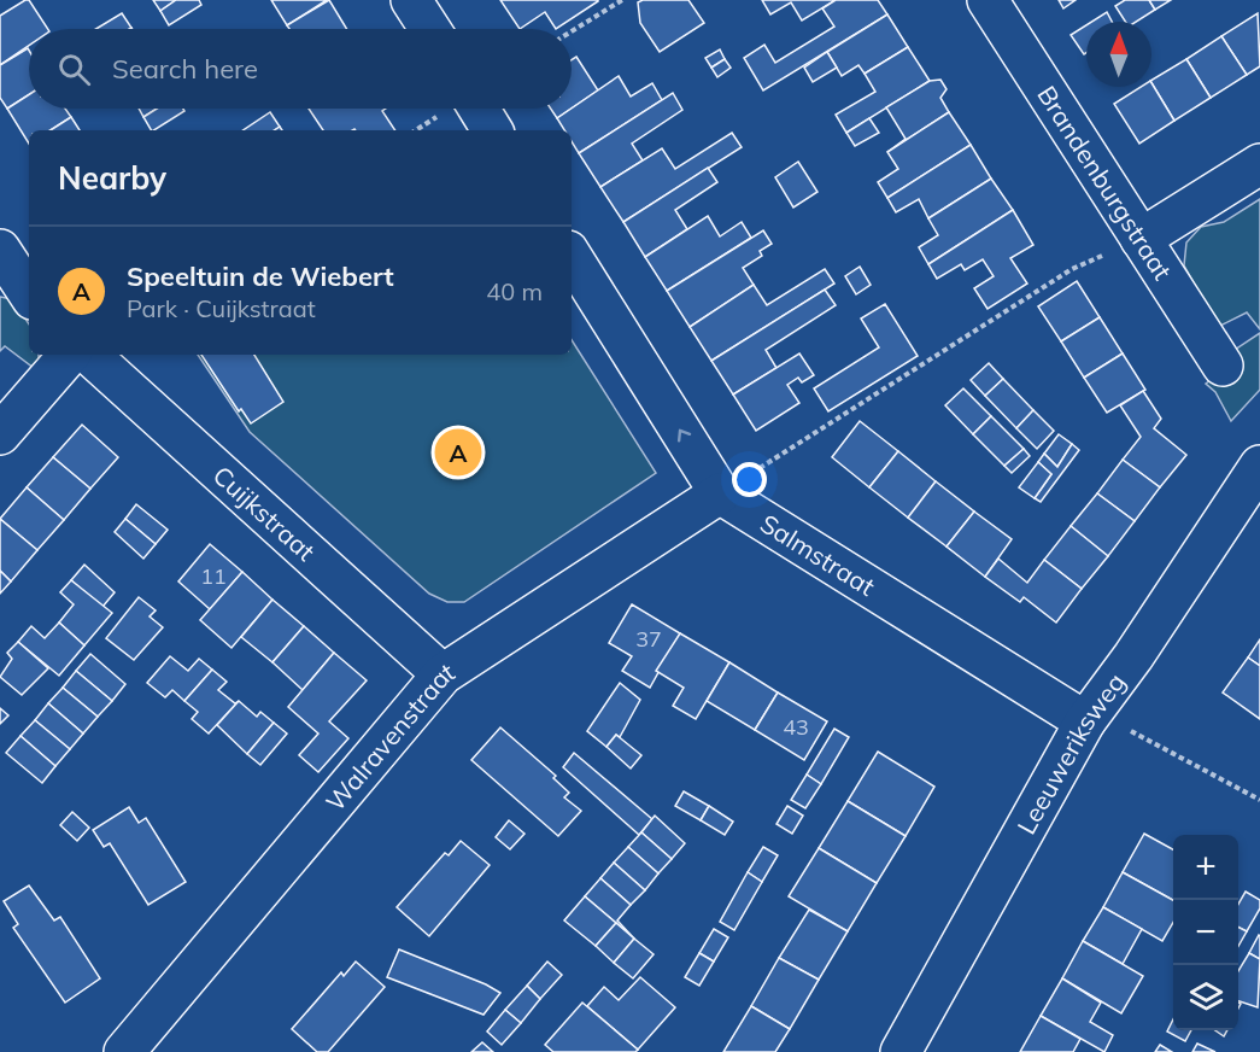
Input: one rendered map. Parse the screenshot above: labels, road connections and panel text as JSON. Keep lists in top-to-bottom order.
{
  "streets": {
    "street": [
      "Brandenburgstraat",
      "Cuijkstraat",
      "Salmstraat",
      "Walravenstraat",
      "Leeuweriksweg"
    ]
  },
  "crossings": [
    ["Cuijkstraat", "Walravenstraat"],
    ["Salmstraat", "Walravenstraat"],
    ["Salmstraat", "Leeuweriksweg"]
  ],
  "one_way": ["Salmstraat"],
  "house_numbers": ["11", "37", "43"],
  "north": "top",
  "page": {
    "search": "Search here",
    "heading": "Nearby",
    "list": [
      {
        "mark": "A",
        "name": "Speeltuin de Wiebert",
        "note": "Park · Cuijkstraat",
        "value": "40 m"
      }
    ],
    "pins": "A",
    "map_buttons": ["+", "−"]
  }
}
